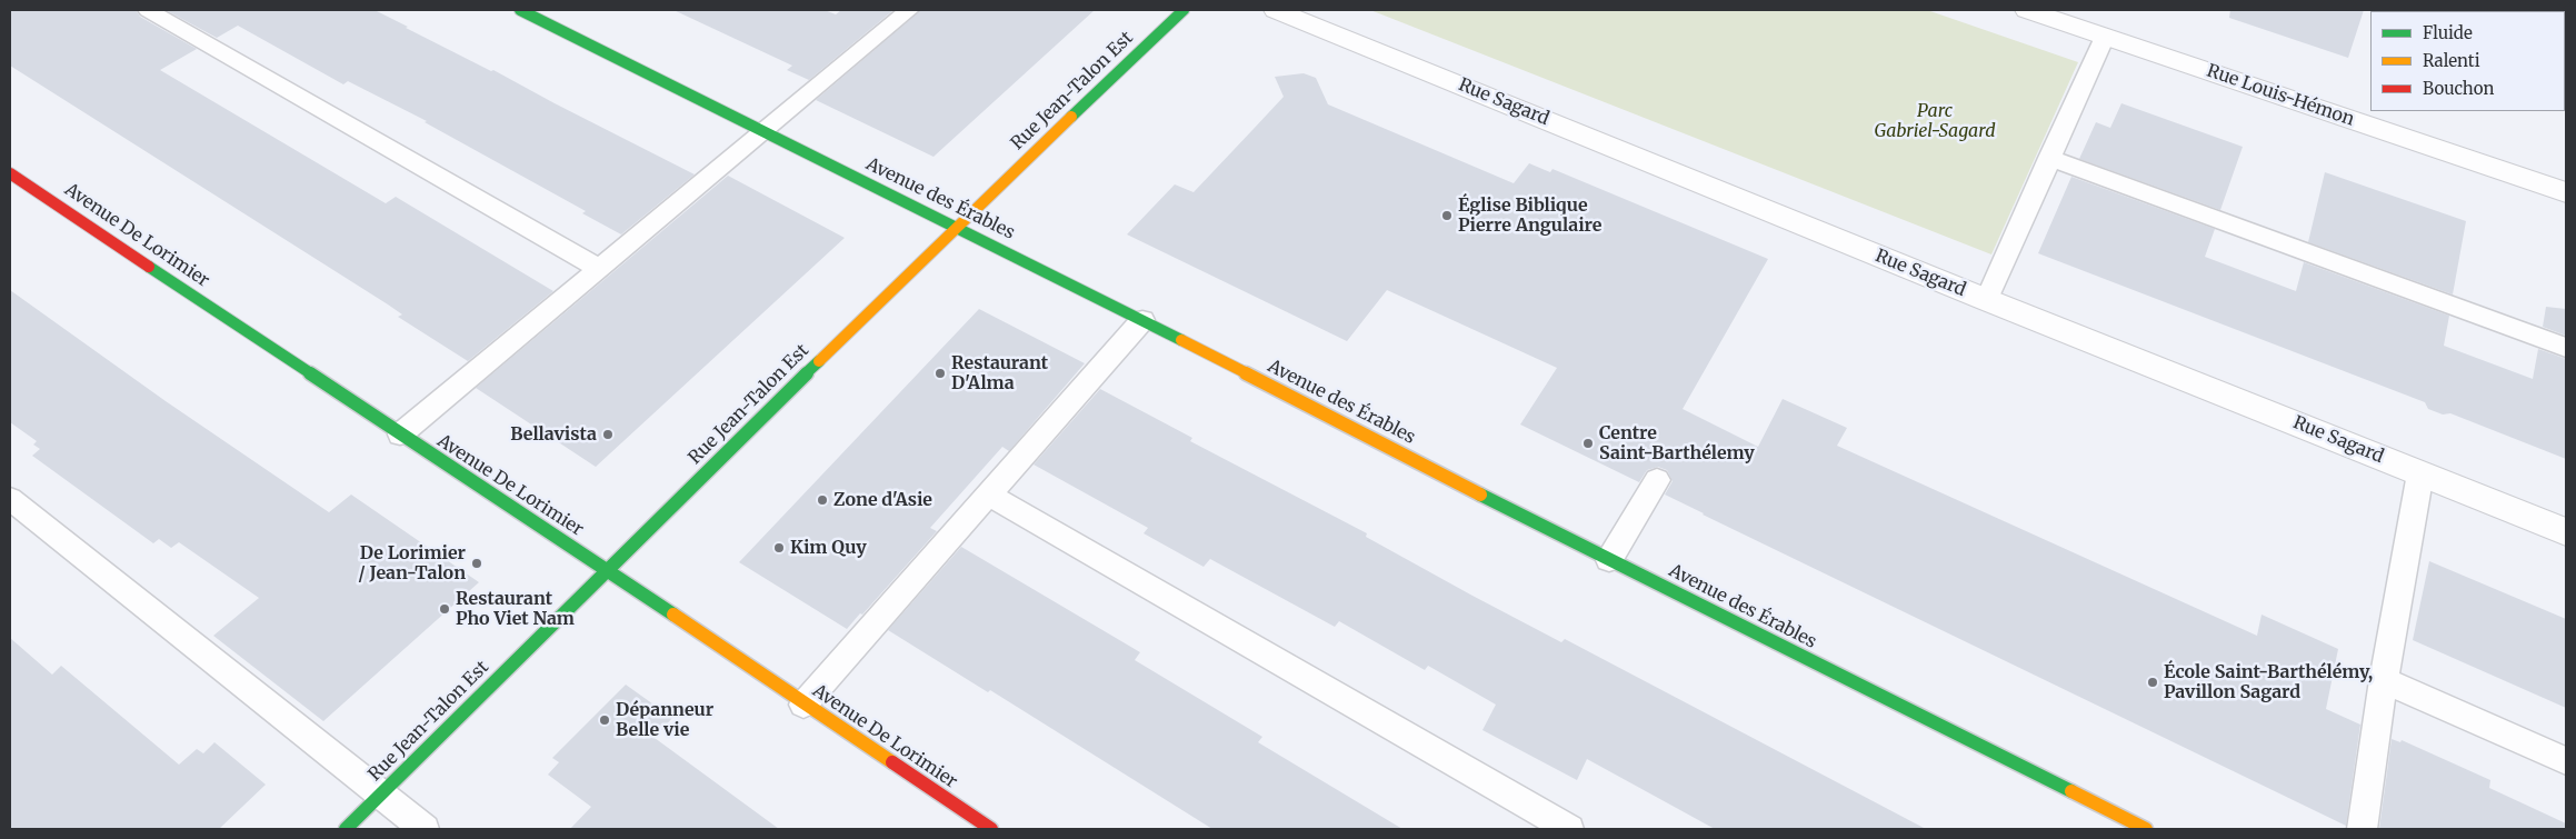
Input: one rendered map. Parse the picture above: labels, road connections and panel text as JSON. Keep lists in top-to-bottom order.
{
  "streets": {
    "main road": ["Rue Jean-Talon Est", "Avenue des Érables", "Avenue De Lorimier"],
    "street": ["Rue Louis-Hémon", "Rue Sagard"]
  },
  "crossings": [
    ["Rue Jean-Talon Est", "Avenue des Érables"],
    ["Rue Jean-Talon Est", "Avenue De Lorimier"]
  ],
  "parks": ["Parc Gabriel-Sagard"],
  "places": [
    "Église Biblique Pierre Angulaire",
    "Restaurant D'Alma",
    "Bellavista",
    "Centre Saint-Barthélemy",
    "Zone d'Asie",
    "Kim Quy",
    "De Lorimier / Jean-Talon",
    "Restaurant Pho Viet Nam",
    "École Saint-Barthélémy, Pavillon Sagard",
    "Dépanneur Belle vie"
  ],
  "legend": ["Fluide", "Ralenti", "Bouchon"]
}
